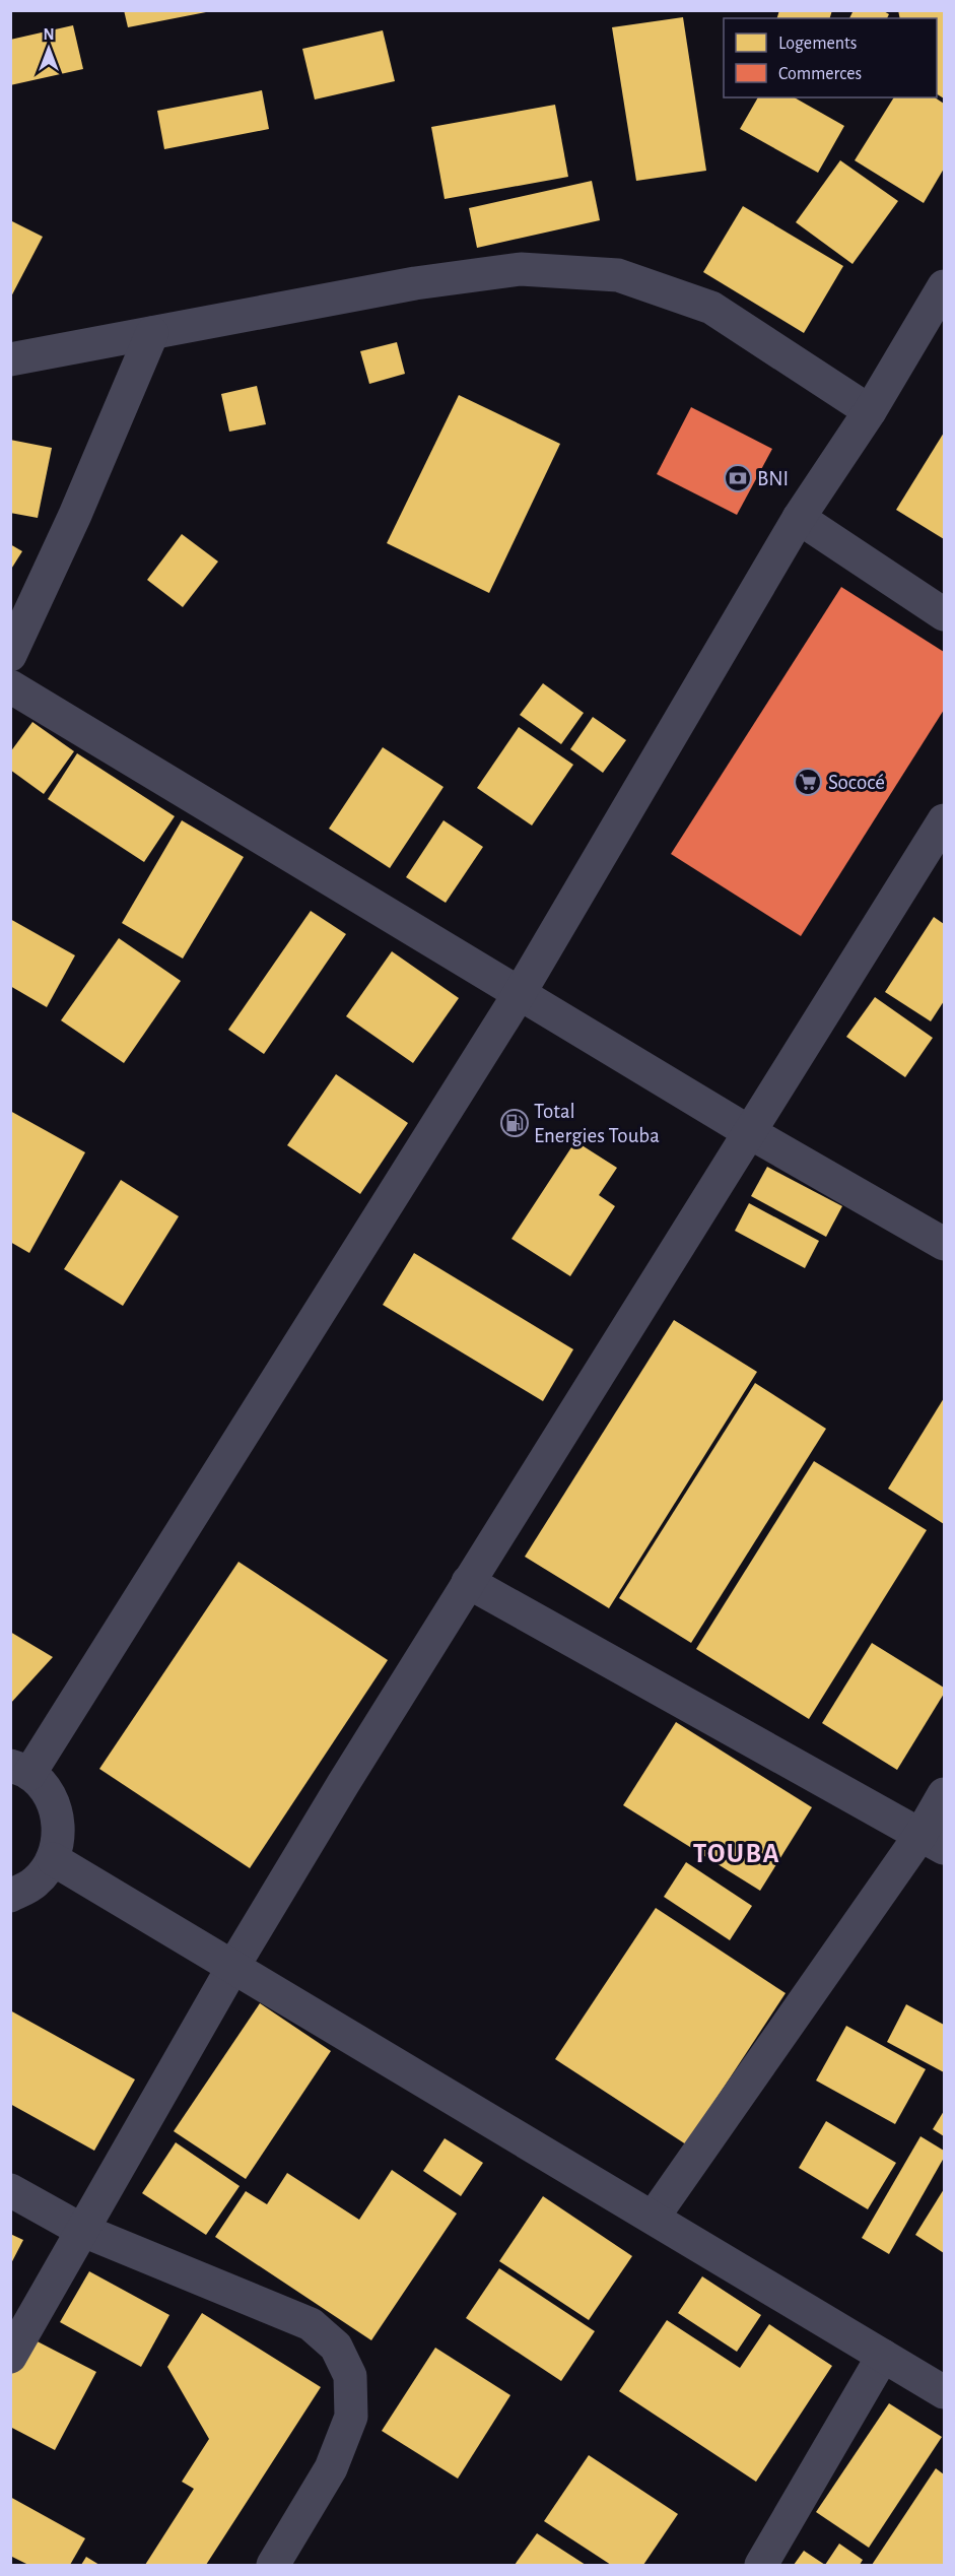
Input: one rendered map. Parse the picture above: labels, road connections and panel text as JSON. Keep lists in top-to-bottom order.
{
  "districts": ["TOUBA"],
  "places": {
    "bank": ["BNI"],
    "supermarket": ["Sococé"],
    "fuel station": ["Total Energies Touba"]
  },
  "legend": ["Logements", "Commerces"],
  "north": "top"
}
